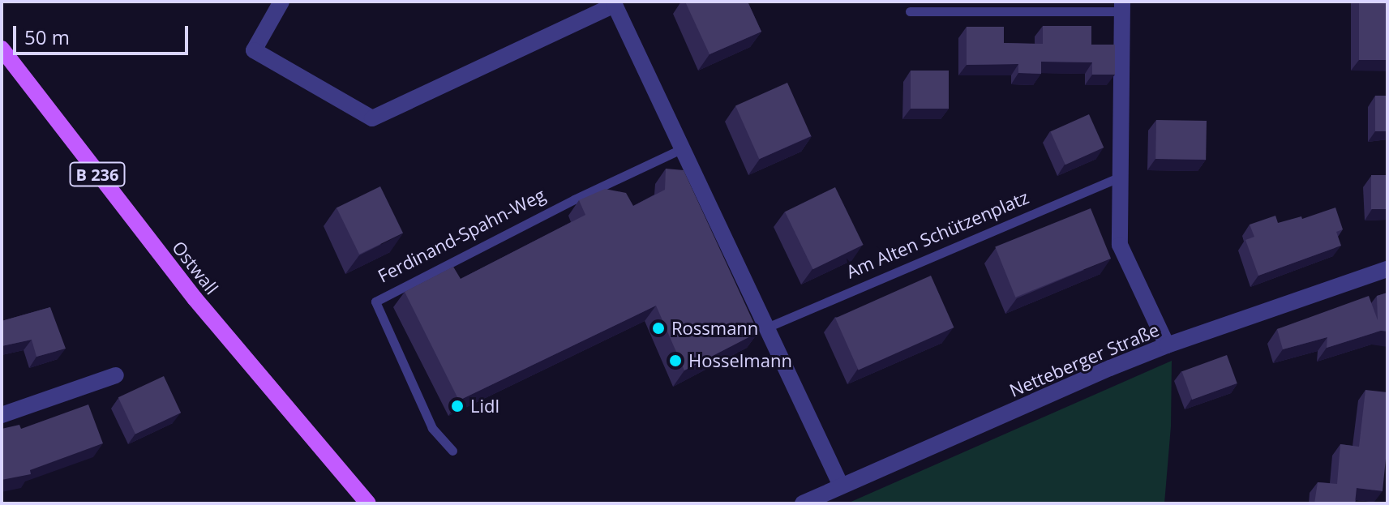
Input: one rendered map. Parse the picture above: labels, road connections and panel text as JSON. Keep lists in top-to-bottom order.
{
  "streets": {
    "main road": ["B 236", "Ostwall"],
    "street": ["Netteberger Straße"],
    "lane": ["Am Alten Schützenplatz", "Ferdinand-Spahn-Weg"]
  },
  "places": ["Rossmann", "Hosselmann", "Lidl"],
  "scale_bar": "50 m"
}
